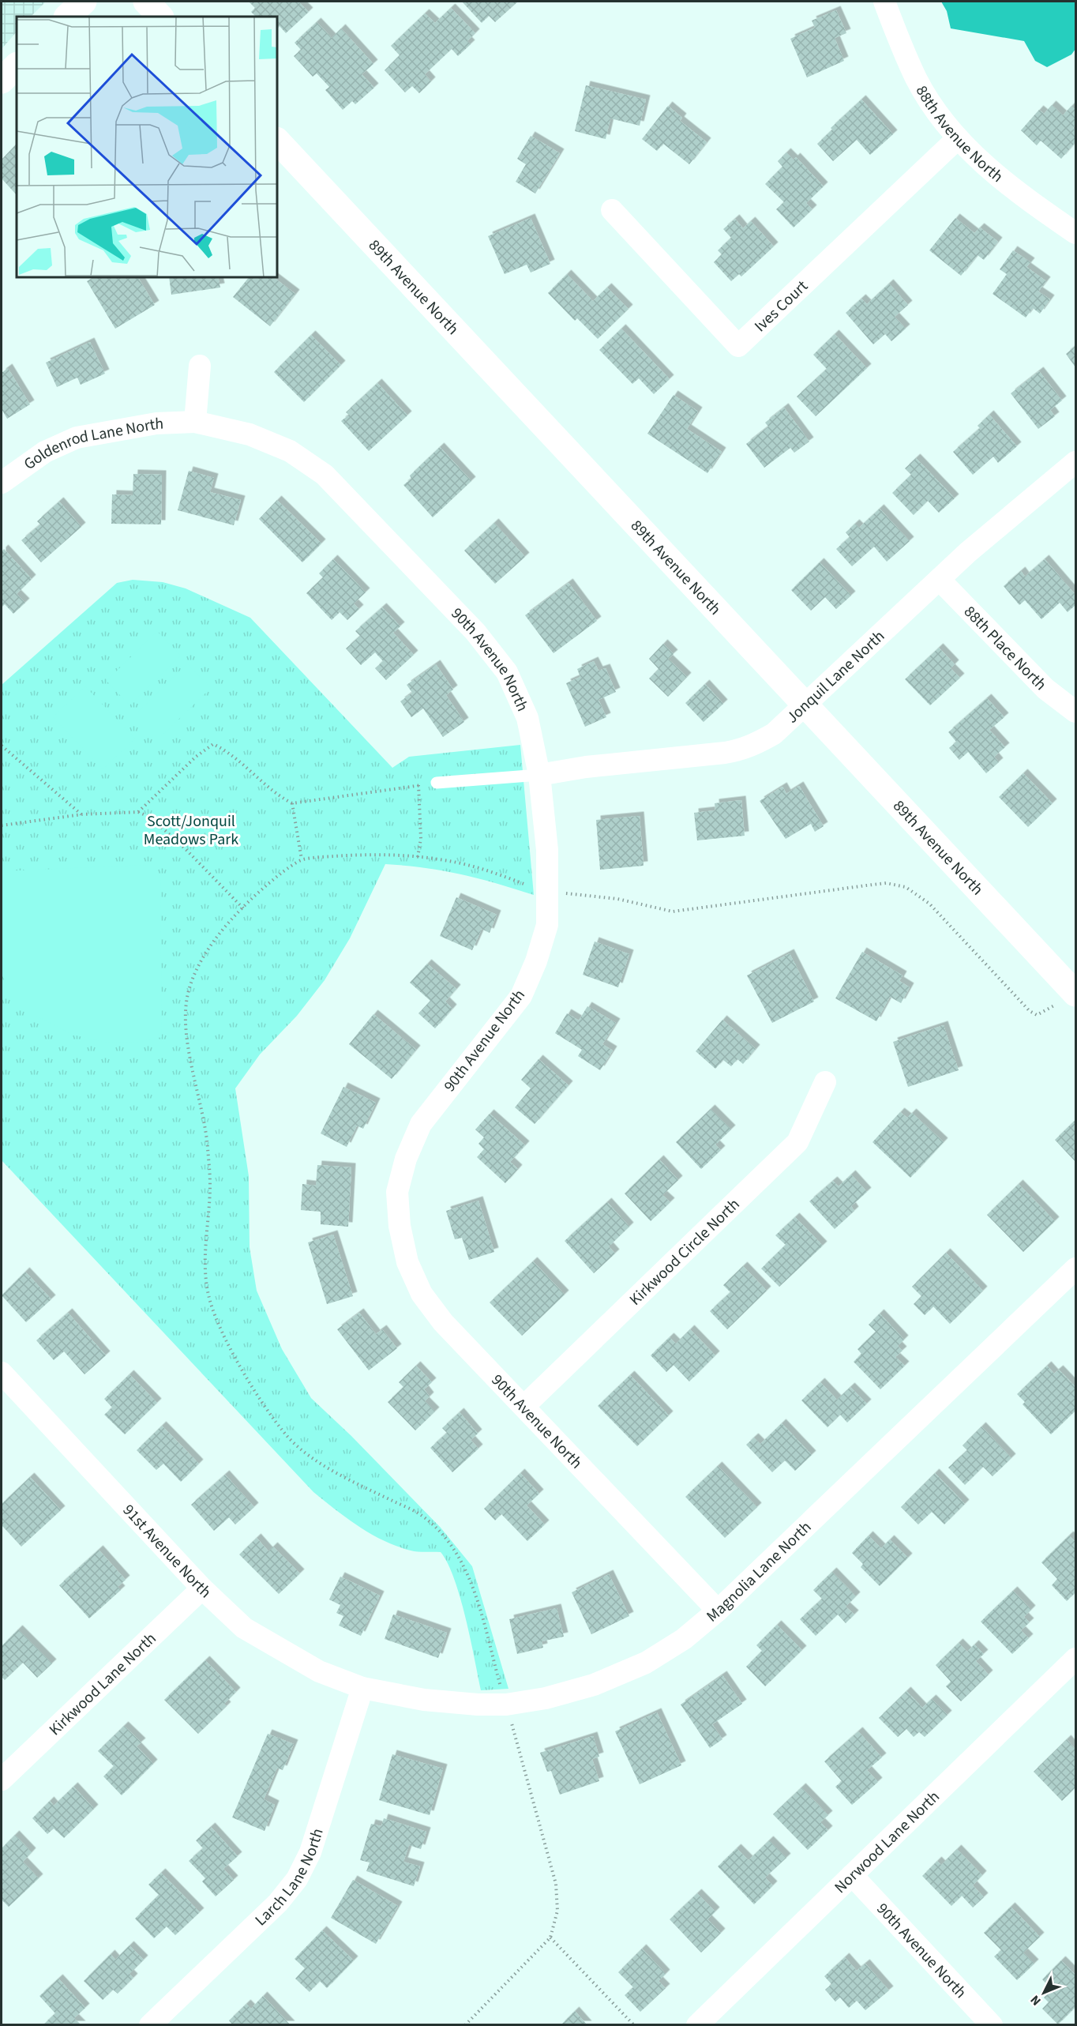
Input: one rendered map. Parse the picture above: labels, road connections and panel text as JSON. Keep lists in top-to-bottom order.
{
  "streets": {
    "street": [
      "88th Avenue North",
      "89th Avenue North",
      "Ives Court",
      "Goldenrod Lane North",
      "88th Place North",
      "90th Avenue North",
      "Jonquil Lane North",
      "Kirkwood Circle North",
      "91st Avenue North",
      "Magnolia Lane North",
      "Kirkwood Lane North",
      "Norwood Lane North",
      "Larch Lane North"
    ]
  },
  "crossings": [
    ["88th Avenue North", "Ives Court"],
    ["89th Avenue North", "Jonquil Lane North"],
    ["Goldenrod Lane North", "90th Avenue North"],
    ["88th Place North", "Jonquil Lane North"],
    ["90th Avenue North", "Jonquil Lane North"],
    ["90th Avenue North", "Kirkwood Circle North"],
    ["90th Avenue North", "Magnolia Lane North"],
    ["90th Avenue North", "Norwood Lane North"],
    ["91st Avenue North", "Magnolia Lane North"],
    ["91st Avenue North", "Kirkwood Lane North"],
    ["91st Avenue North", "Larch Lane North"],
    ["Magnolia Lane North", "Larch Lane North"]
  ],
  "parks": ["Scott/Jonquil Meadows Park"],
  "north": "bottom left"
}
